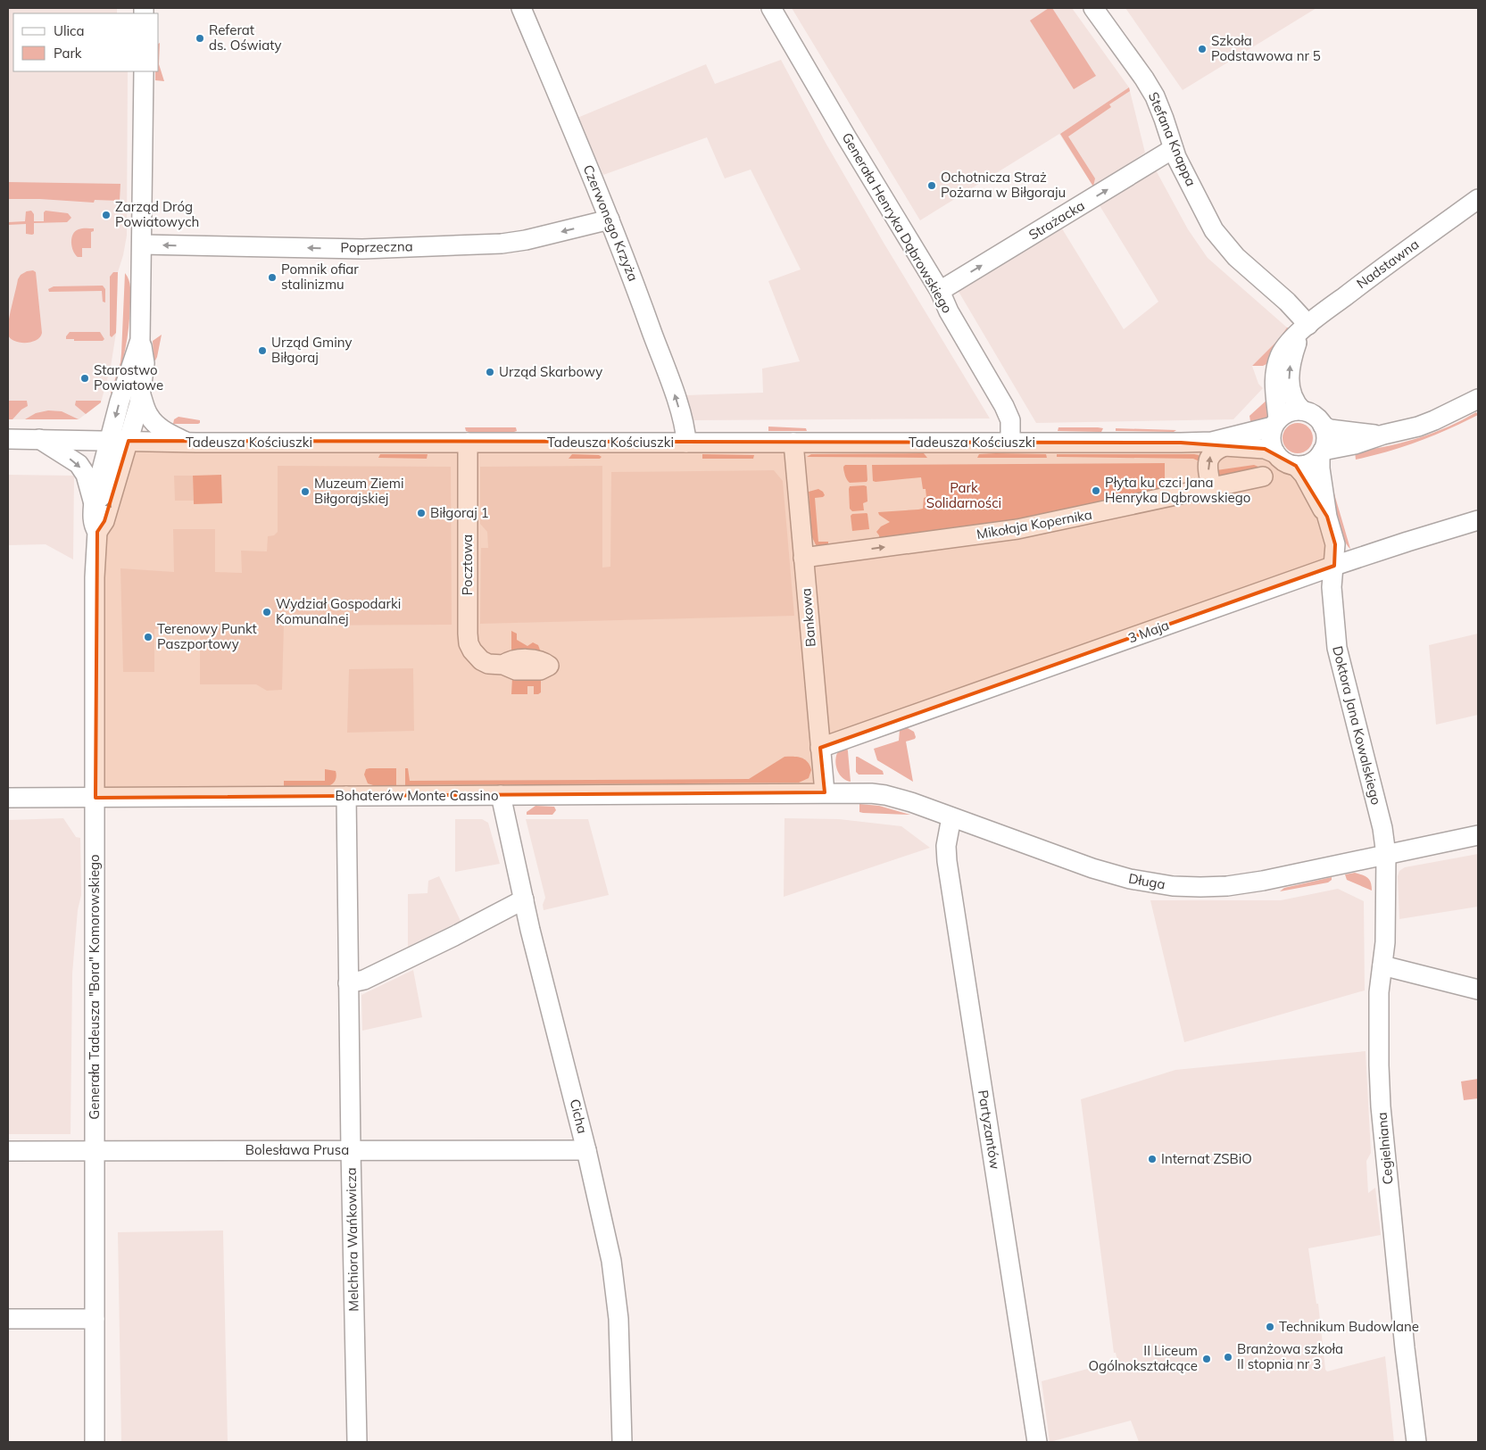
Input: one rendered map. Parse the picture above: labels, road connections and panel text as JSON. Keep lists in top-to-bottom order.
{
  "streets": {
    "street": [
      "Stefana Knappa",
      "Strażacka",
      "Czerwonego Krzyża",
      "Generała Henryka Dąbrowskiego",
      "Poprzeczna",
      "Nadstawna",
      "Tadeusza Kościuszki",
      "Mikołaja Kopernika",
      "Pocztowa",
      "Bankowa",
      "3 Maja",
      "Doktora Jana Kowalskiego",
      "Bohaterów Monte Cassino",
      "Długa",
      "Generała Tadeusza \"Bora\" Komorowskiego",
      "Cicha",
      "Partyzantów",
      "Cegielniana",
      "Bolesława Prusa",
      "Melchiora Wańkowicza"
    ]
  },
  "crossings": [
    ["Stefana Knappa", "Strażacka"],
    ["Stefana Knappa", "Nadstawna"],
    ["Strażacka", "Generała Henryka Dąbrowskiego"],
    ["Czerwonego Krzyża", "Poprzeczna"],
    ["Czerwonego Krzyża", "Tadeusza Kościuszki"],
    ["Generała Henryka Dąbrowskiego", "Tadeusza Kościuszki"],
    ["Nadstawna", "Tadeusza Kościuszki"],
    ["Nadstawna", "Doktora Jana Kowalskiego"],
    ["Tadeusza Kościuszki", "Pocztowa"],
    ["Tadeusza Kościuszki", "Bankowa"],
    ["Tadeusza Kościuszki", "Doktora Jana Kowalskiego"],
    ["Tadeusza Kościuszki", "Generała Tadeusza \"Bora\" Komorowskiego"],
    ["Mikołaja Kopernika", "Bankowa"],
    ["Bankowa", "3 Maja"],
    ["Bankowa", "Bohaterów Monte Cassino"],
    ["Bankowa", "Długa"],
    ["3 Maja", "Doktora Jana Kowalskiego"],
    ["Doktora Jana Kowalskiego", "Długa"],
    ["Doktora Jana Kowalskiego", "Cegielniana"],
    ["Bohaterów Monte Cassino", "Długa"],
    ["Bohaterów Monte Cassino", "Generała Tadeusza \"Bora\" Komorowskiego"],
    ["Bohaterów Monte Cassino", "Cicha"],
    ["Bohaterów Monte Cassino", "Melchiora Wańkowicza"],
    ["Długa", "Partyzantów"],
    ["Długa", "Cegielniana"],
    ["Generała Tadeusza \"Bora\" Komorowskiego", "Bolesława Prusa"],
    ["Cicha", "Bolesława Prusa"],
    ["Bolesława Prusa", "Melchiora Wańkowicza"]
  ],
  "one_way": [
    "Strażacka",
    "Czerwonego Krzyża",
    "Poprzeczna",
    "Mikołaja Kopernika"
  ],
  "parks": ["Park Solidarności"],
  "places": [
    "Referat ds. Oświaty",
    "Szkoła Podstawowa nr 5",
    "Ochotnicza Straż Pożarna w Biłgoraju",
    "Zarząd Dróg Powiatowych",
    "Pomnik ofiar stalinizmu",
    "Urząd Gminy Biłgoraj",
    "Urząd Skarbowy",
    "Starostwo Powiatowe",
    "Płyta ku czci Jana Henryka Dąbrowskiego",
    "Muzeum Ziemi Biłgorajskiej",
    "Biłgoraj 1",
    "Wydział Gospodarki Komunalnej",
    "Terenowy Punkt Paszportowy",
    "Internat ZSBiO",
    "Technikum Budowlane",
    "Branżowa szkoła II stopnia nr 3",
    "II Liceum Ogólnokształcące"
  ],
  "legend": ["Ulica", "Park"]
}
